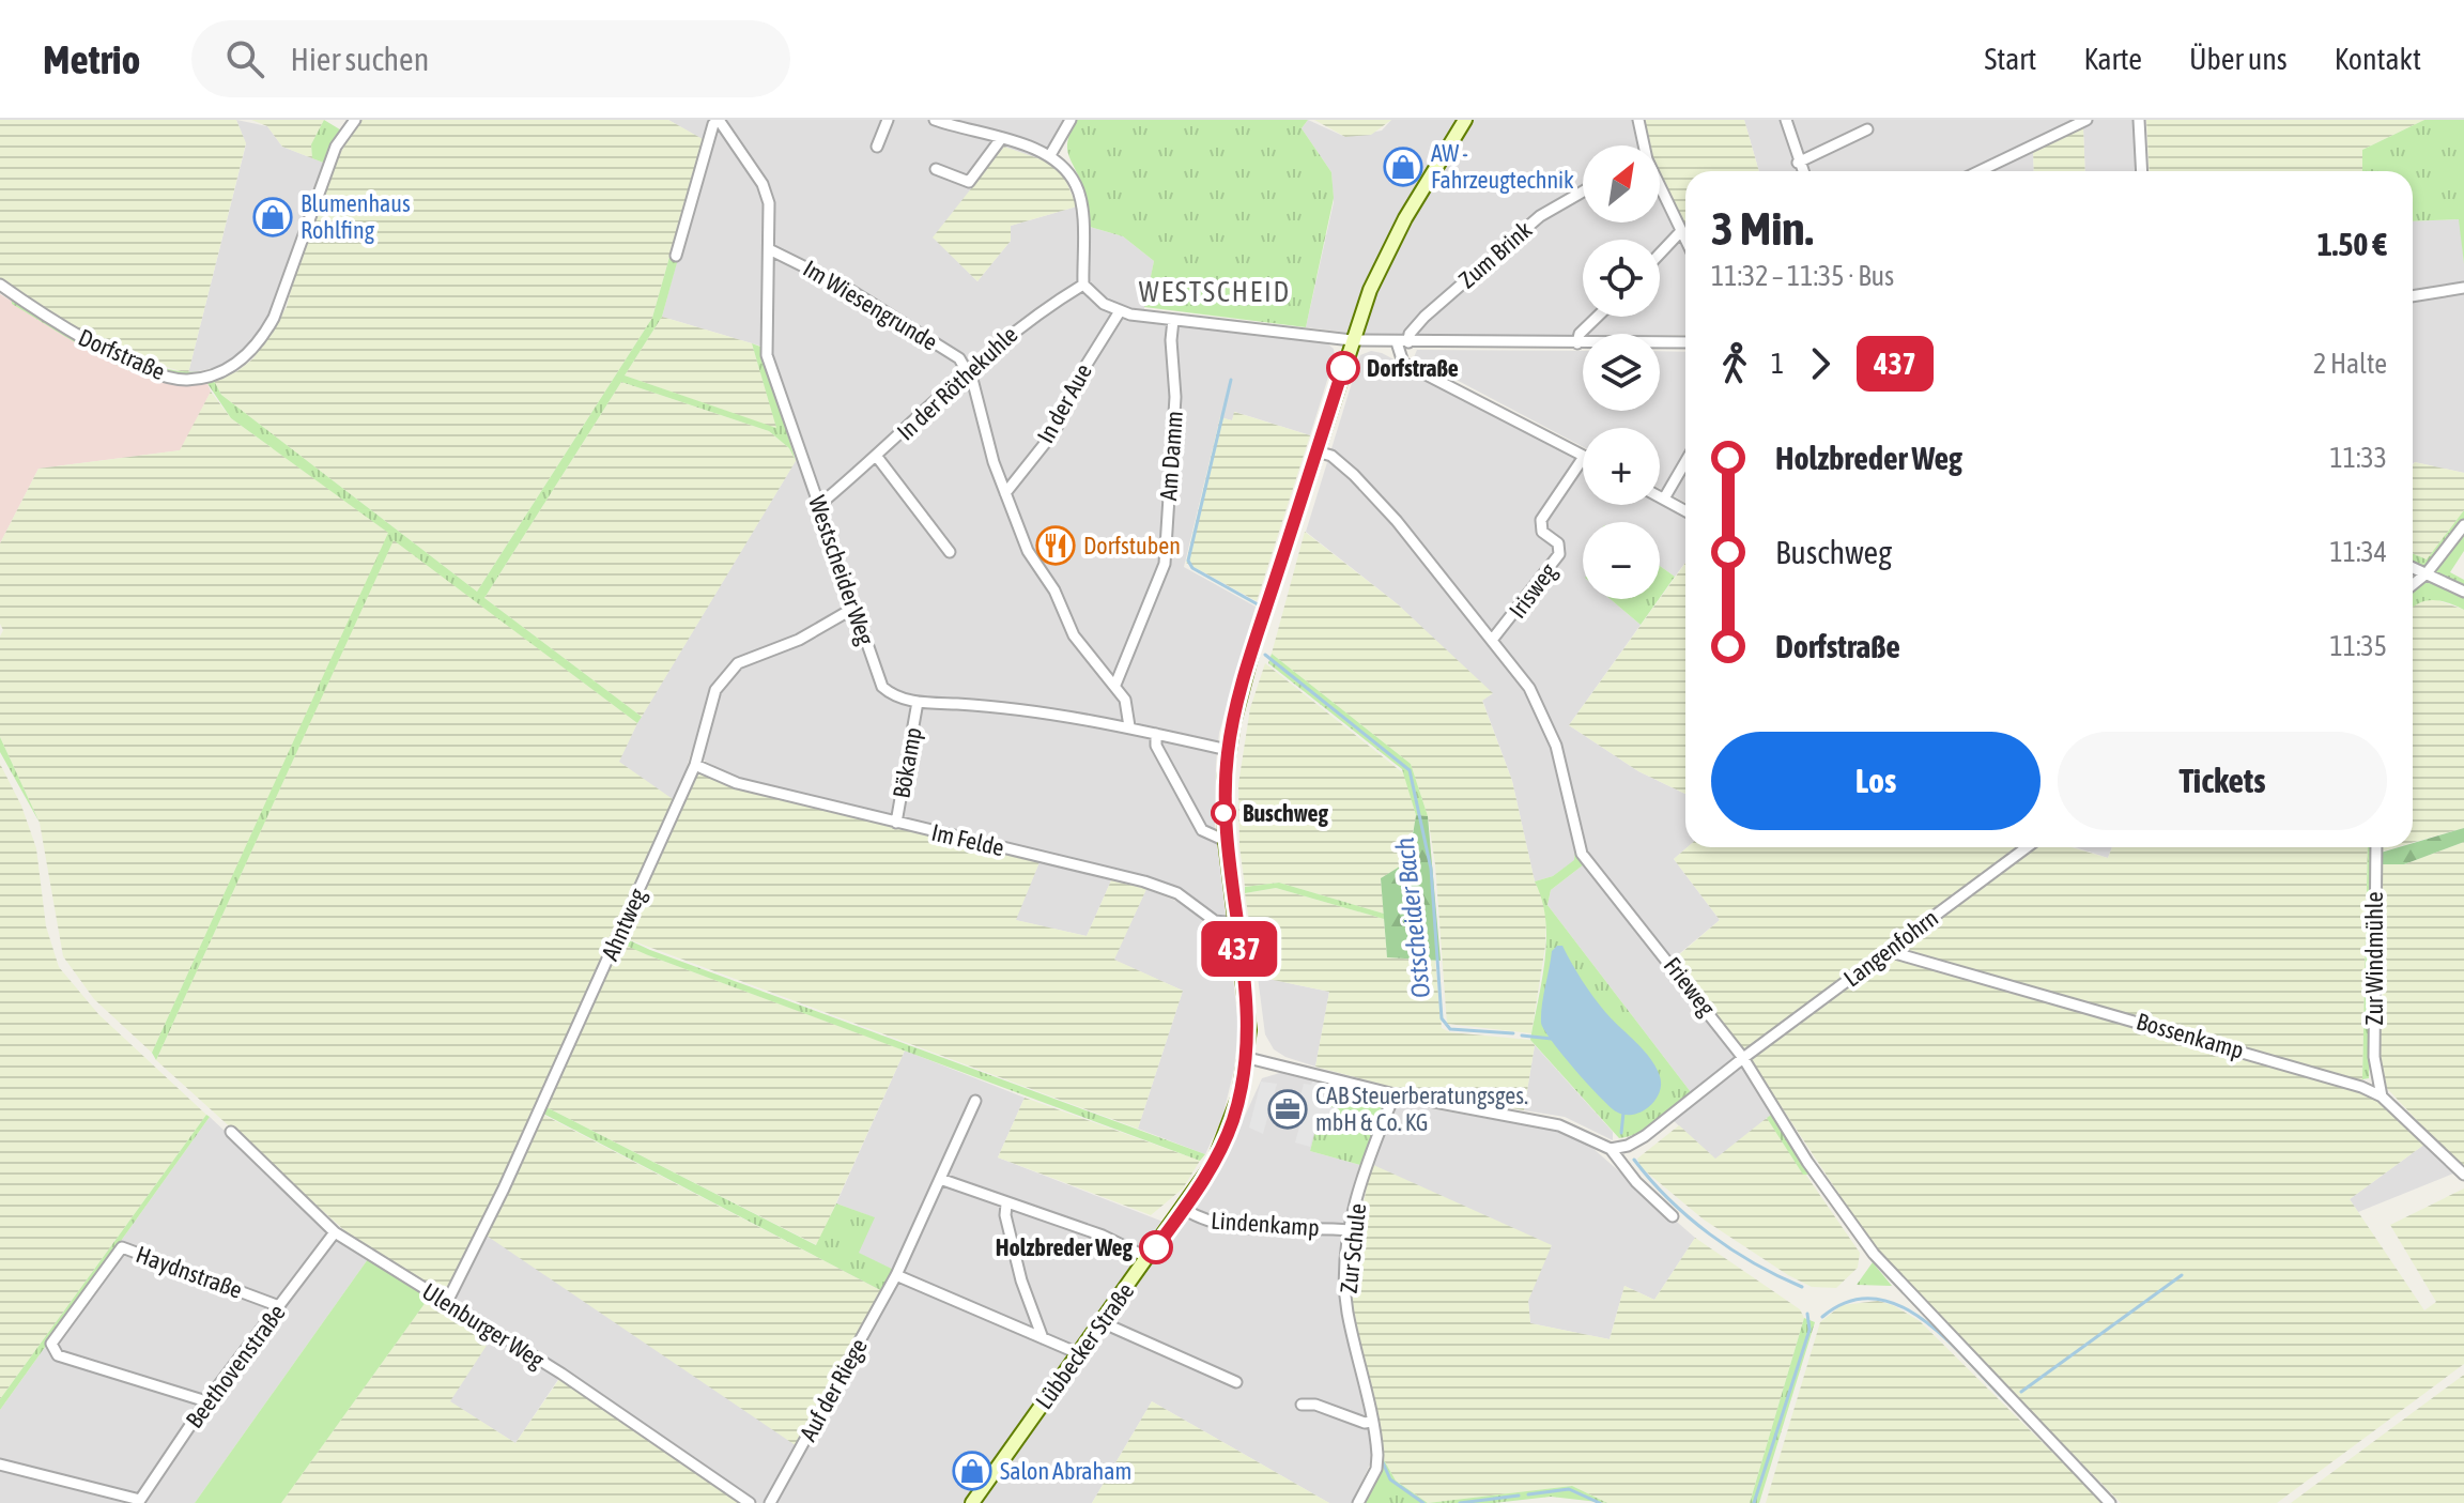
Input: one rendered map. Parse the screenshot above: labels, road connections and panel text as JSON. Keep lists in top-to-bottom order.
{
  "streets": {
    "main road": ["Lübbecker Straße"],
    "street": [
      "Zum Brink",
      "Im Wiesengrunde",
      "Dorfstraße",
      "In der Röthekuhle",
      "In der Aue",
      "Am Damm",
      "Westscheider Weg",
      "Irisweg",
      "Bökamp",
      "Im Felde",
      "Ahntweg",
      "Langenfohrn",
      "Zur Windmühle",
      "Frieweg",
      "Bossenkamp",
      "Lindenkamp",
      "Zur Schule",
      "Haydnstraße",
      "Ulenburger Weg",
      "Beethovenstraße",
      "Auf der Riege"
    ]
  },
  "crossings": [
    ["Im Wiesengrunde", "In der Röthekuhle"],
    ["Im Wiesengrunde", "Westscheider Weg"],
    ["In der Röthekuhle", "Westscheider Weg"],
    ["Westscheider Weg", "Bökamp"],
    ["Westscheider Weg", "Ahntweg"],
    ["Westscheider Weg", "Lübbecker Straße"],
    ["Irisweg", "Frieweg"],
    ["Bökamp", "Im Felde"],
    ["Im Felde", "Ahntweg"],
    ["Im Felde", "Lübbecker Straße"],
    ["Ahntweg", "Ulenburger Weg"],
    ["Langenfohrn", "Frieweg"],
    ["Langenfohrn", "Bossenkamp"],
    ["Zur Windmühle", "Bossenkamp"],
    ["Frieweg", "Lübbecker Straße"],
    ["Lindenkamp", "Zur Schule"],
    ["Lindenkamp", "Lübbecker Straße"],
    ["Haydnstraße", "Beethovenstraße"],
    ["Ulenburger Weg", "Beethovenstraße"]
  ],
  "districts": ["WESTSCHEID"],
  "water": ["Ostscheider Bach"],
  "places": {
    "shop": ["AW - Fahrzeugtechnik", "Blumenhaus Rohlfing", "Salon Abraham"],
    "other": ["Dorfstraße", "Buschweg", "Holzbreder Weg"],
    "restaurant": ["Dorfstuben"],
    "office": ["CAB Steuerberatungsges. mbH & Co. KG"]
  },
  "lines": ["bus line 437"],
  "north": "top right",
  "page": {
    "header": "Metrio",
    "search": "Hier suchen",
    "nav": [
      "Start",
      "Karte",
      "Über uns",
      "Kontakt"
    ],
    "on_map": "437",
    "map_buttons": ["+", "−"],
    "heading": ["3 Min.", "11:32 – 11:35 · Bus", "1.50 €"],
    "legs": ["1", "437", "2 Halte"],
    "list": [
      {
        "name": "Holzbreder Weg",
        "value": "11:33"
      },
      {
        "name": "Buschweg",
        "value": "11:34"
      },
      {
        "name": "Dorfstraße",
        "value": "11:35"
      }
    ],
    "buttons": ["Los", "Tickets"]
  }
}
